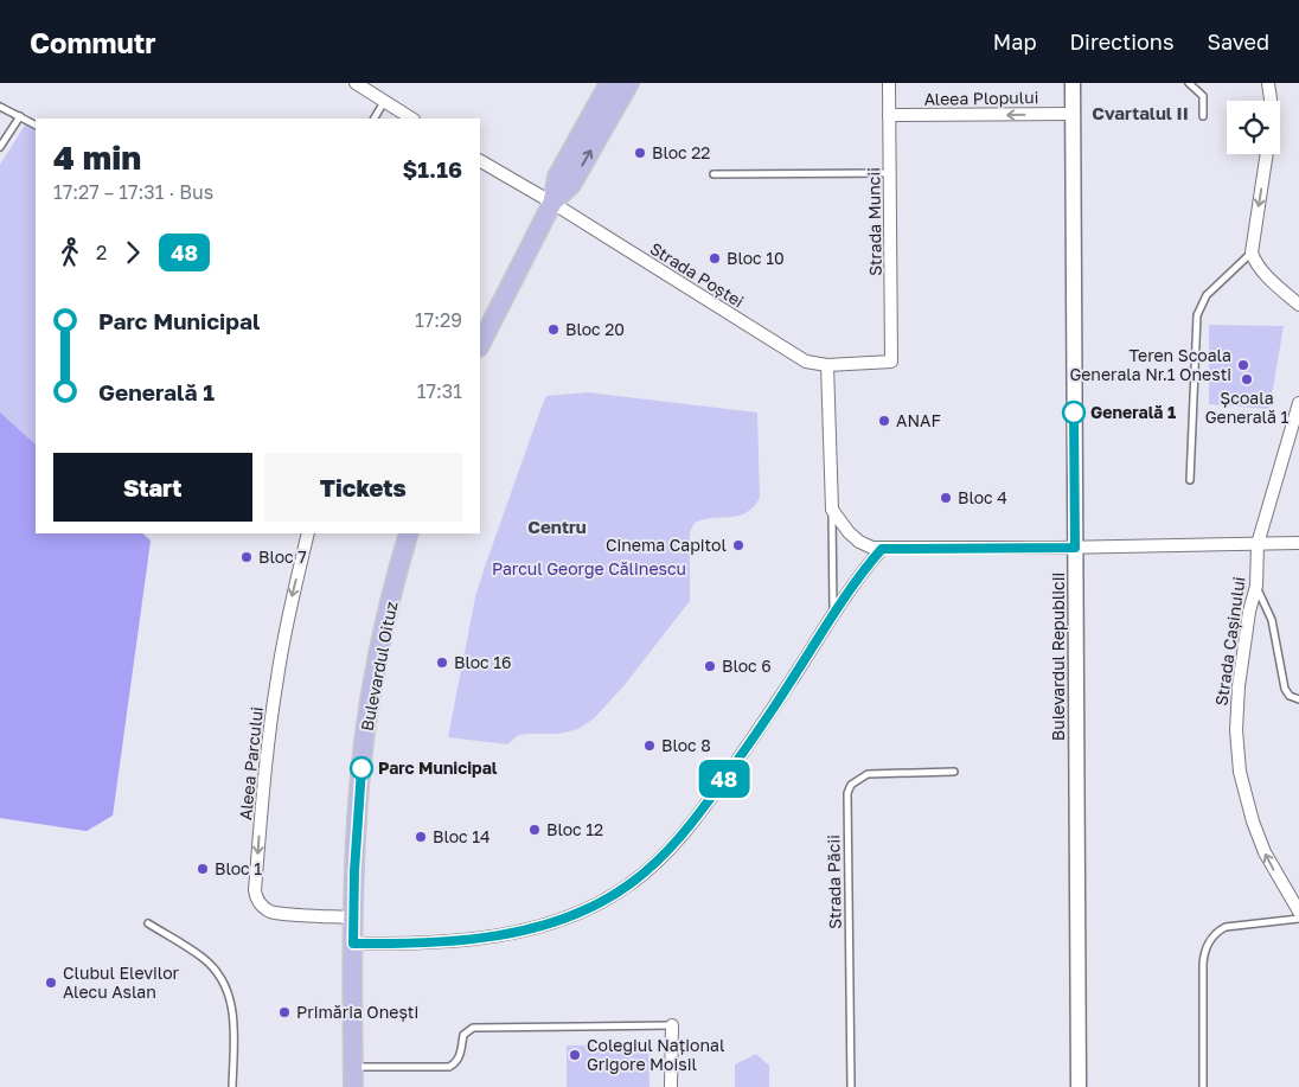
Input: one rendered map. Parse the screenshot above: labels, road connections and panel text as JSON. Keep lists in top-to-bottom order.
{
  "streets": {
    "main road": ["Bulevardul Oituz"],
    "street": [
      "Aleea Plopului",
      "Strada Muncii",
      "Strada Poștei",
      "Strada Cașinului",
      "Bulevardul Republicii",
      "Aleea Parcului"
    ],
    "lane": ["Strada Păcii"]
  },
  "crossings": [
    ["Aleea Plopului", "Strada Muncii"],
    ["Aleea Plopului", "Bulevardul Republicii"],
    ["Strada Muncii", "Strada Poștei"],
    ["Bulevardul Oituz", "Aleea Parcului"]
  ],
  "one_way": ["Aleea Plopului", "Strada Cașinului", "Aleea Parcului"],
  "districts": ["Cvartalul II", "Centru"],
  "parks": ["Parcul George Călinescu"],
  "places": [
    "Bloc 22",
    "Bloc 10",
    "Bloc 20",
    "Teren Scoala Generala Nr.1 Onesti",
    "Școala Generală 1",
    "Generală 1",
    "ANAF",
    "Bloc 4",
    "Cinema Capitol",
    "Bloc 7",
    "Bloc 16",
    "Bloc 6",
    "Bloc 8",
    "Parc Municipal",
    "Bloc 12",
    "Bloc 14",
    "Bloc 1",
    "Clubul Elevilor Alecu Aslan",
    "Primăria Onești",
    "Colegiul Național Grigore Moisil"
  ],
  "lines": ["bus line 48"],
  "page": {
    "header": "Commutr",
    "nav": ["Map", "Directions", "Saved"],
    "on_map": "48",
    "heading": ["4 min", "17:27 – 17:31 · Bus", "$1.16"],
    "legs": ["2", "48"],
    "list": [
      {
        "name": "Parc Municipal",
        "value": "17:29"
      },
      {
        "name": "Generală 1",
        "value": "17:31"
      }
    ],
    "buttons": ["Start", "Tickets"]
  }
}
